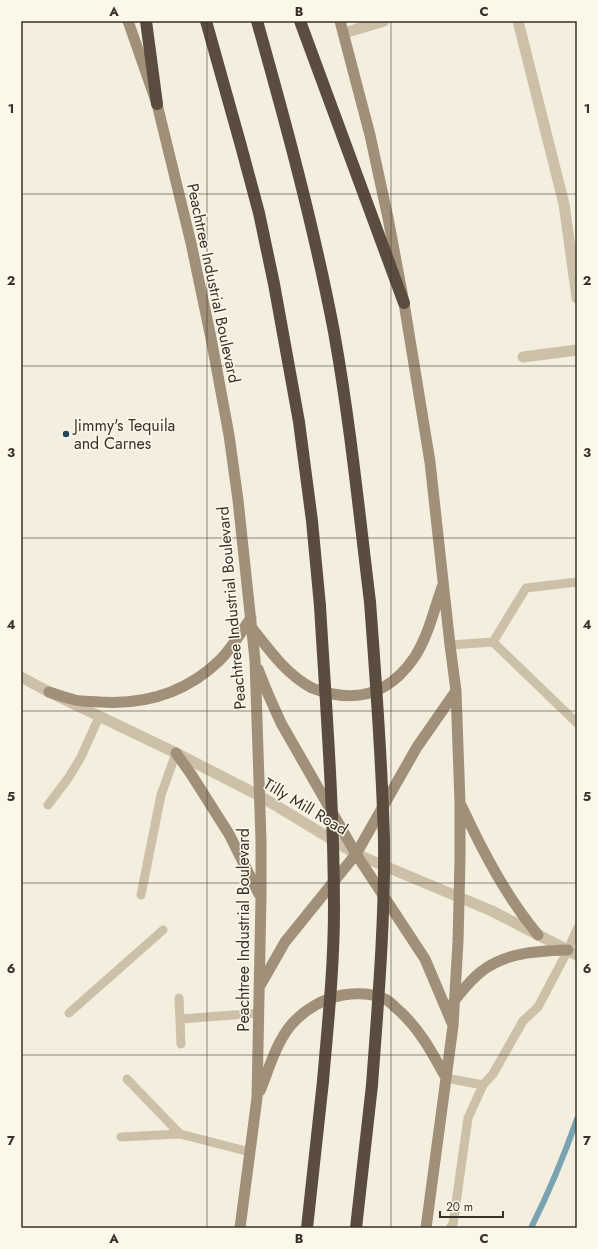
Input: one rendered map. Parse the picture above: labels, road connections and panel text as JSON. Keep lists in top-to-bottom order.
{
  "streets": {
    "main road": ["Peachtree Industrial Boulevard"],
    "street": ["Tilly Mill Road"]
  },
  "crossings": [
    ["Peachtree Industrial Boulevard", "Tilly Mill Road"]
  ],
  "places": ["Jimmy's Tequila and Carnes"],
  "scale_bar": "20 m",
  "grid": {
    "columns": ["A", "B", "C"],
    "rows": [
      "1",
      "2",
      "3",
      "4",
      "5",
      "6",
      "7"
    ]
  }
}
